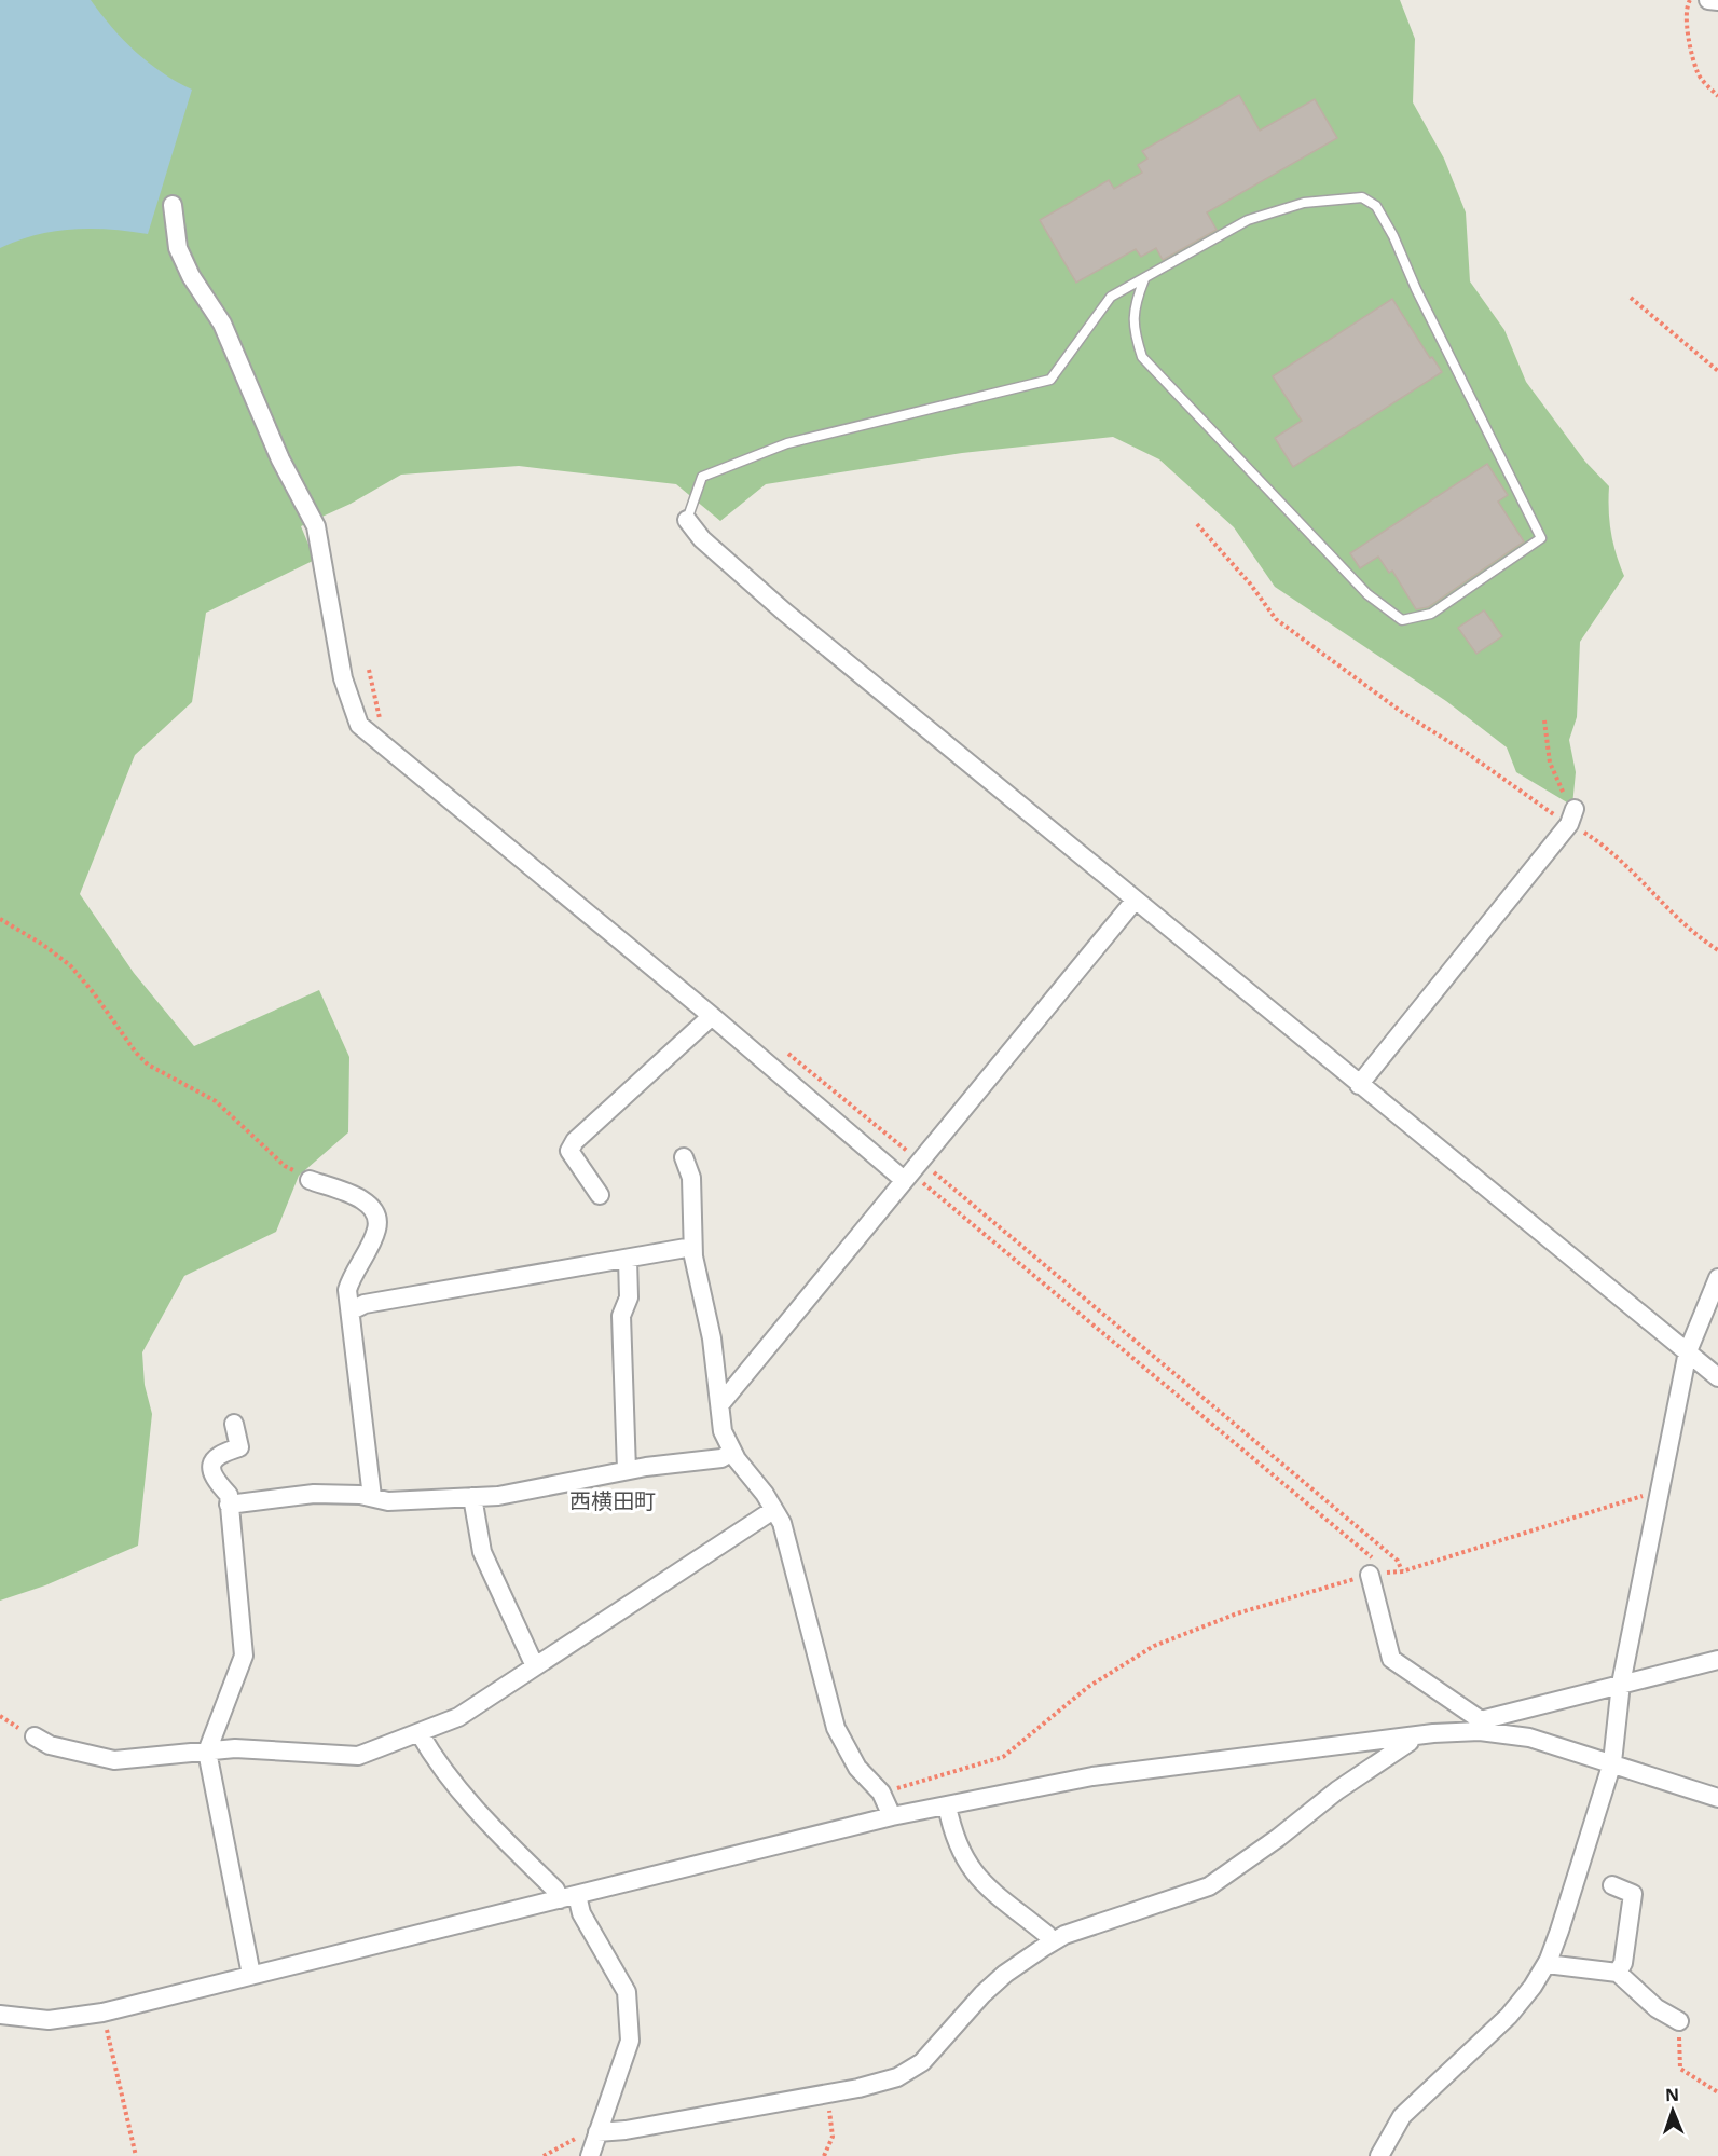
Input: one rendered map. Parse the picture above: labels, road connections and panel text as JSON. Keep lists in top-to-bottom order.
{
  "districts": ["西横田町"],
  "north": "top"
}
